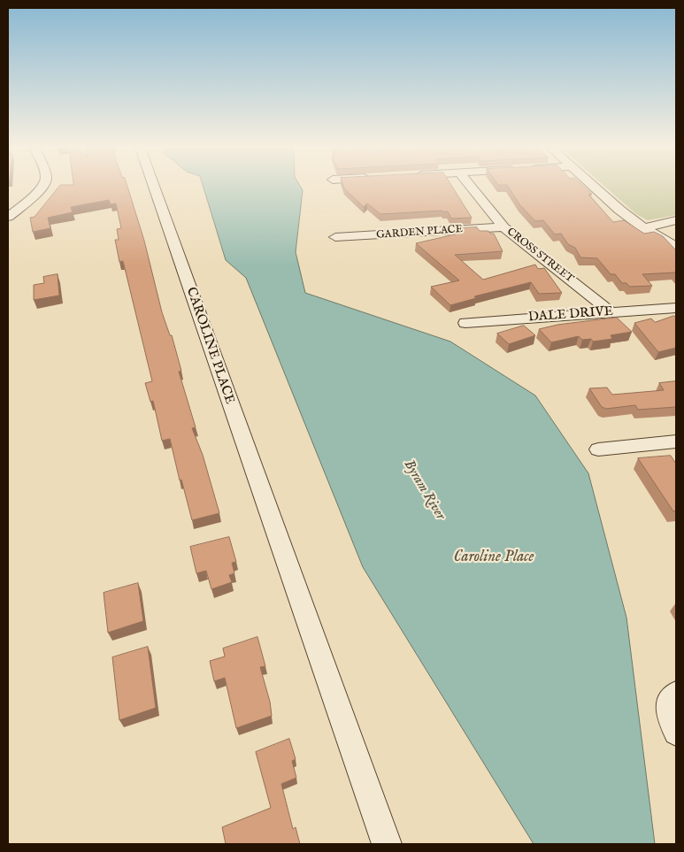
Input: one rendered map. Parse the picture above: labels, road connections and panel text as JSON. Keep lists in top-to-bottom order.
{
  "streets": {
    "street": [
      "GARDEN PLACE",
      "CROSS STREET",
      "DALE DRIVE",
      "CAROLINE PLACE"
    ]
  },
  "crossings": [
    ["GARDEN PLACE", "CROSS STREET"],
    ["CROSS STREET", "DALE DRIVE"]
  ],
  "water": ["Byram River"],
  "parks": ["Caroline Place"]
}
